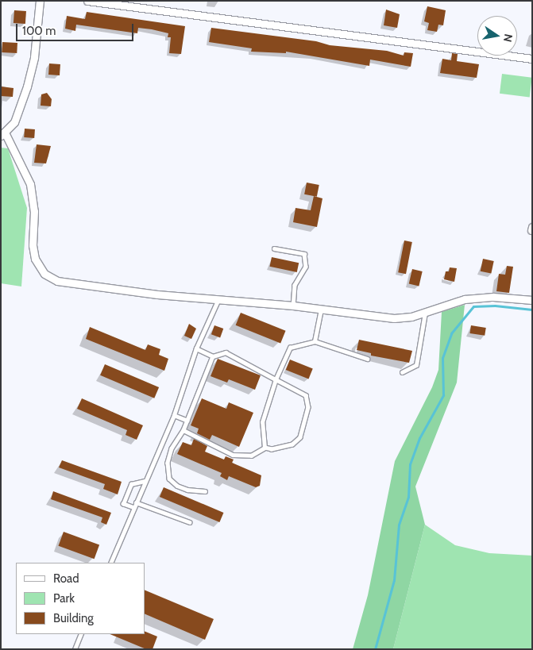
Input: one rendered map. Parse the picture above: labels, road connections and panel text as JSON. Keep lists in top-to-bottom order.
{
  "legend": ["Road", "Park", "Building"],
  "scale_bar": "100 m",
  "north": "right"
}
